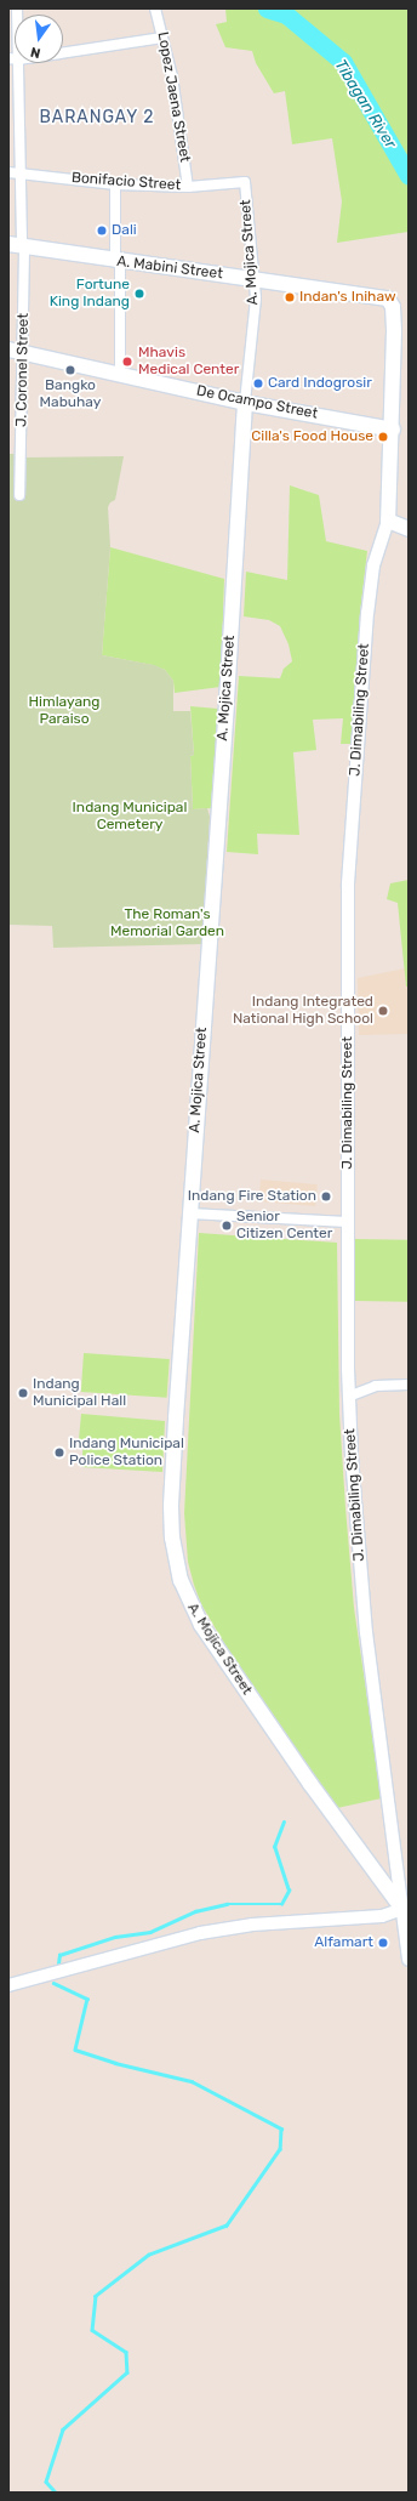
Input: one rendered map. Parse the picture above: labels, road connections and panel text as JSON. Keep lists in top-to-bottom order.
{
  "streets": {
    "main road": [
      "A. Mojica Street",
      "A. Mabini Street",
      "De Ocampo Street",
      "J. Dimabiling Street"
    ],
    "street": ["Lopez Jaena Street", "Bonifacio Street", "J. Coronel Street"]
  },
  "crossings": [
    ["Lopez Jaena Street", "Bonifacio Street"],
    ["Bonifacio Street", "A. Mojica Street"],
    ["Bonifacio Street", "J. Coronel Street"],
    ["A. Mojica Street", "A. Mabini Street"],
    ["A. Mojica Street", "De Ocampo Street"],
    ["A. Mojica Street", "J. Dimabiling Street"],
    ["A. Mabini Street", "J. Coronel Street"],
    ["A. Mabini Street", "J. Dimabiling Street"],
    ["J. Coronel Street", "De Ocampo Street"],
    ["De Ocampo Street", "J. Dimabiling Street"]
  ],
  "districts": ["BARANGAY 2"],
  "water": ["Tibagan River"],
  "parks": ["Himlayang Paraiso", "Indang Municipal Cemetery", "The Roman's Memorial Garden"],
  "places": [
    "Dali",
    "Fortune King Indang",
    "Indan's Inihaw",
    "Mhavis Medical Center",
    "Bangko Mabuhay",
    "Card Indogrosir",
    "Cilla's Food House",
    "Indang Integrated National High School",
    "Indang Fire Station",
    "Senior Citizen Center",
    "Indang Municipal Hall",
    "Indang Municipal Police Station",
    "Alfamart"
  ],
  "north": "bottom"
}
